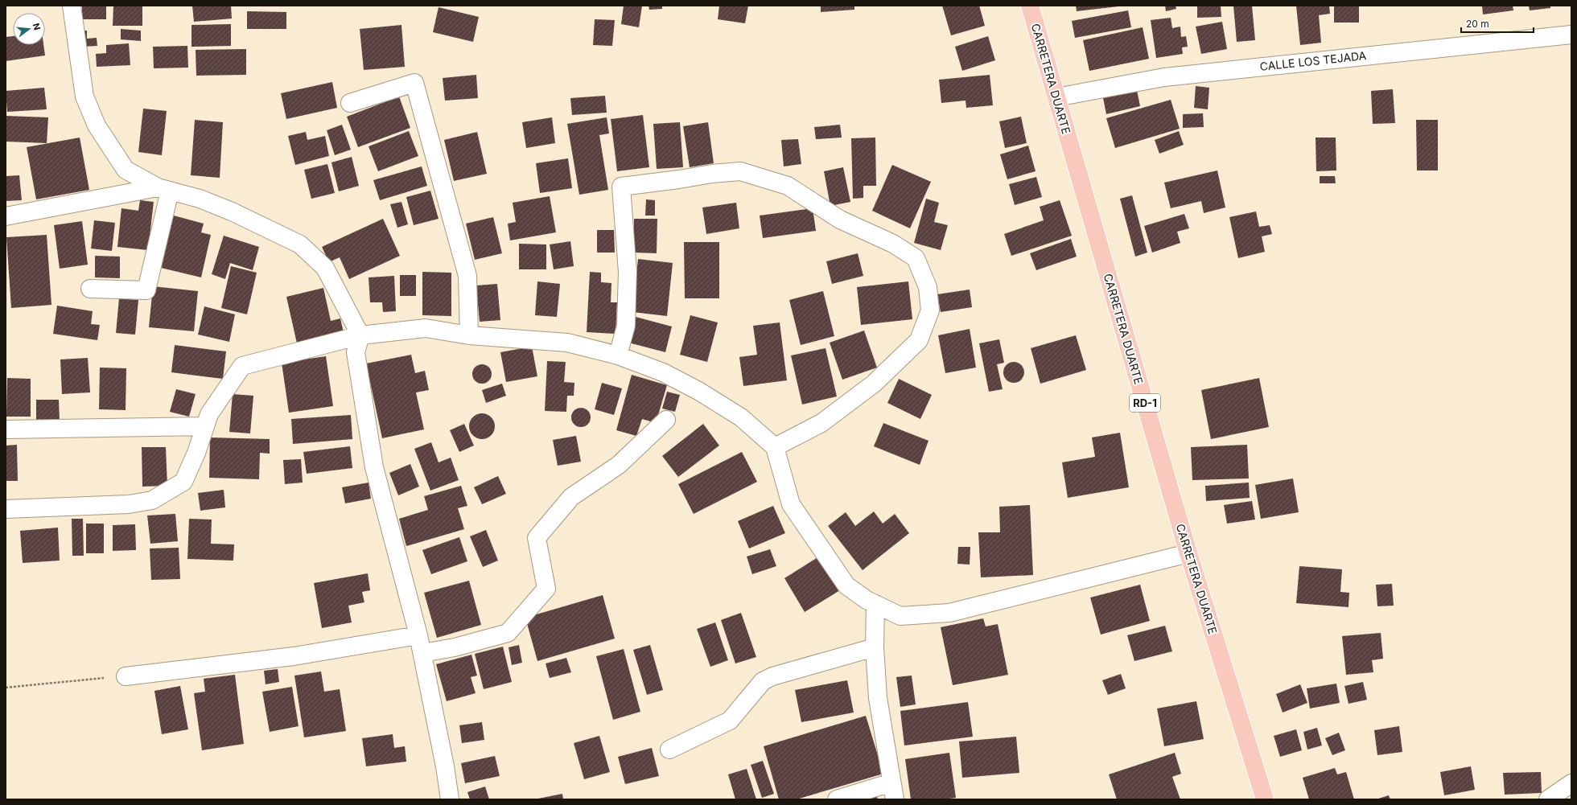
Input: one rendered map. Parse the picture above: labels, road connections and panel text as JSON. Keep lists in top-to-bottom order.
{
  "streets": {
    "main road": ["CARRETERA DUARTE", "RD-1"],
    "street": ["CALLE LOS TEJADA"]
  },
  "crossings": [
    ["CALLE LOS TEJADA", "CARRETERA DUARTE"]
  ],
  "scale_bar": "20 m",
  "north": "right"
}
